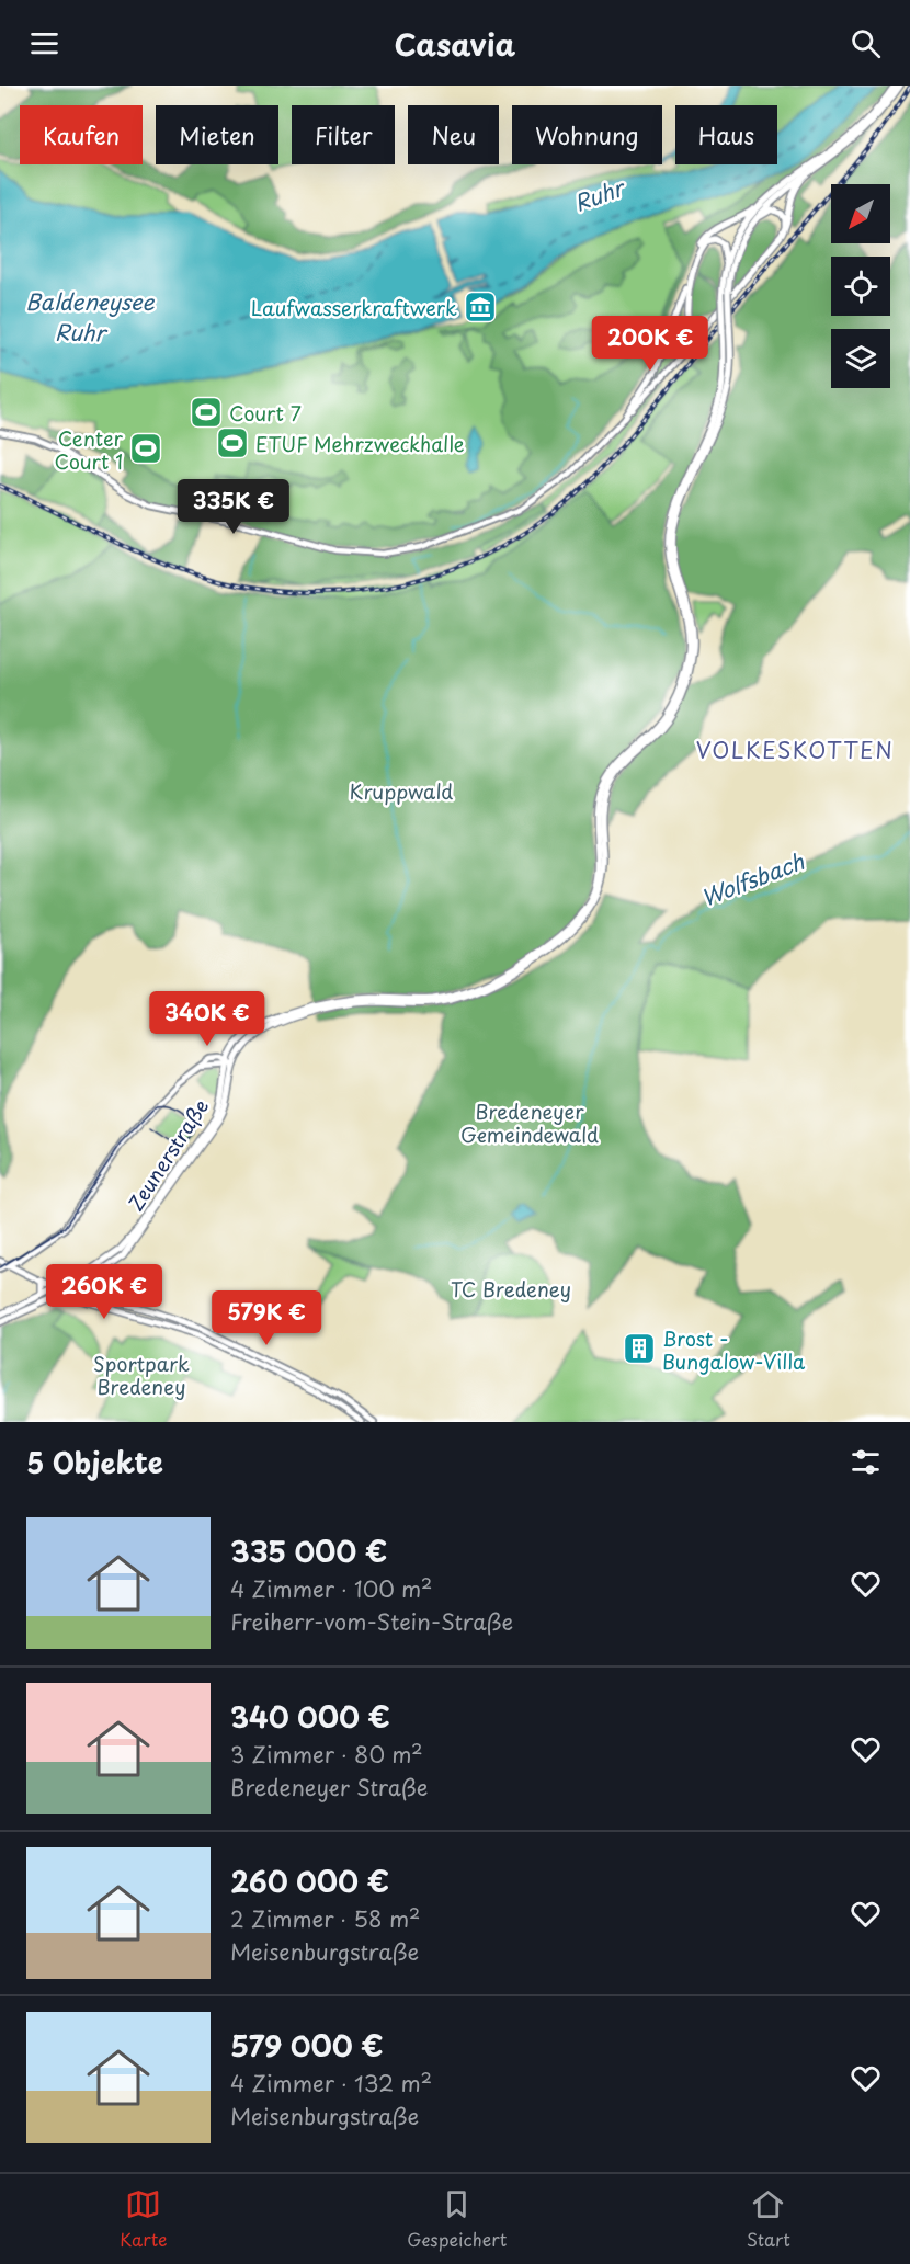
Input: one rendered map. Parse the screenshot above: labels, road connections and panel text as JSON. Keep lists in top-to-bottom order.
{
  "streets": {
    "main road": ["Zeunerstraße"]
  },
  "districts": ["VOLKESKOTTEN"],
  "water": ["Ruhr", "Baldeneysee", "Wolfsbach"],
  "parks": [
    "Kruppwald",
    "Bredeneyer Gemeindewald",
    "TC Bredeney",
    "Sportpark Bredeney"
  ],
  "places": {
    "museum": ["Laufwasserkraftwerk"],
    "sports": ["Court 7", "ETUF Mehrzweckhalle", "Center Court 1"],
    "building": ["Brost - Bungalow-Villa"]
  },
  "north": "bottom left",
  "page": {
    "header": "Casavia",
    "chip": [
      "Kaufen",
      "Mieten",
      "Filter",
      "Neu",
      "Wohnung",
      "Haus"
    ],
    "price": [
      "200K €",
      "335K €",
      "340K €",
      "260K €",
      "579K €"
    ],
    "heading": "5 Objekte",
    "list": [
      {
        "name": "335 000 €",
        "note": "4 Zimmer · 100 m² · Freiherr-vom-Stein-Straße"
      },
      {
        "name": "340 000 €",
        "note": "3 Zimmer · 80 m² · Bredeneyer Straße"
      },
      {
        "name": "260 000 €",
        "note": "2 Zimmer · 58 m² · Meisenburgstraße"
      },
      {
        "name": "579 000 €",
        "note": "4 Zimmer · 132 m² · Meisenburgstraße"
      }
    ],
    "tabs": ["Karte", "Gespeichert", "Start"]
  }
}
